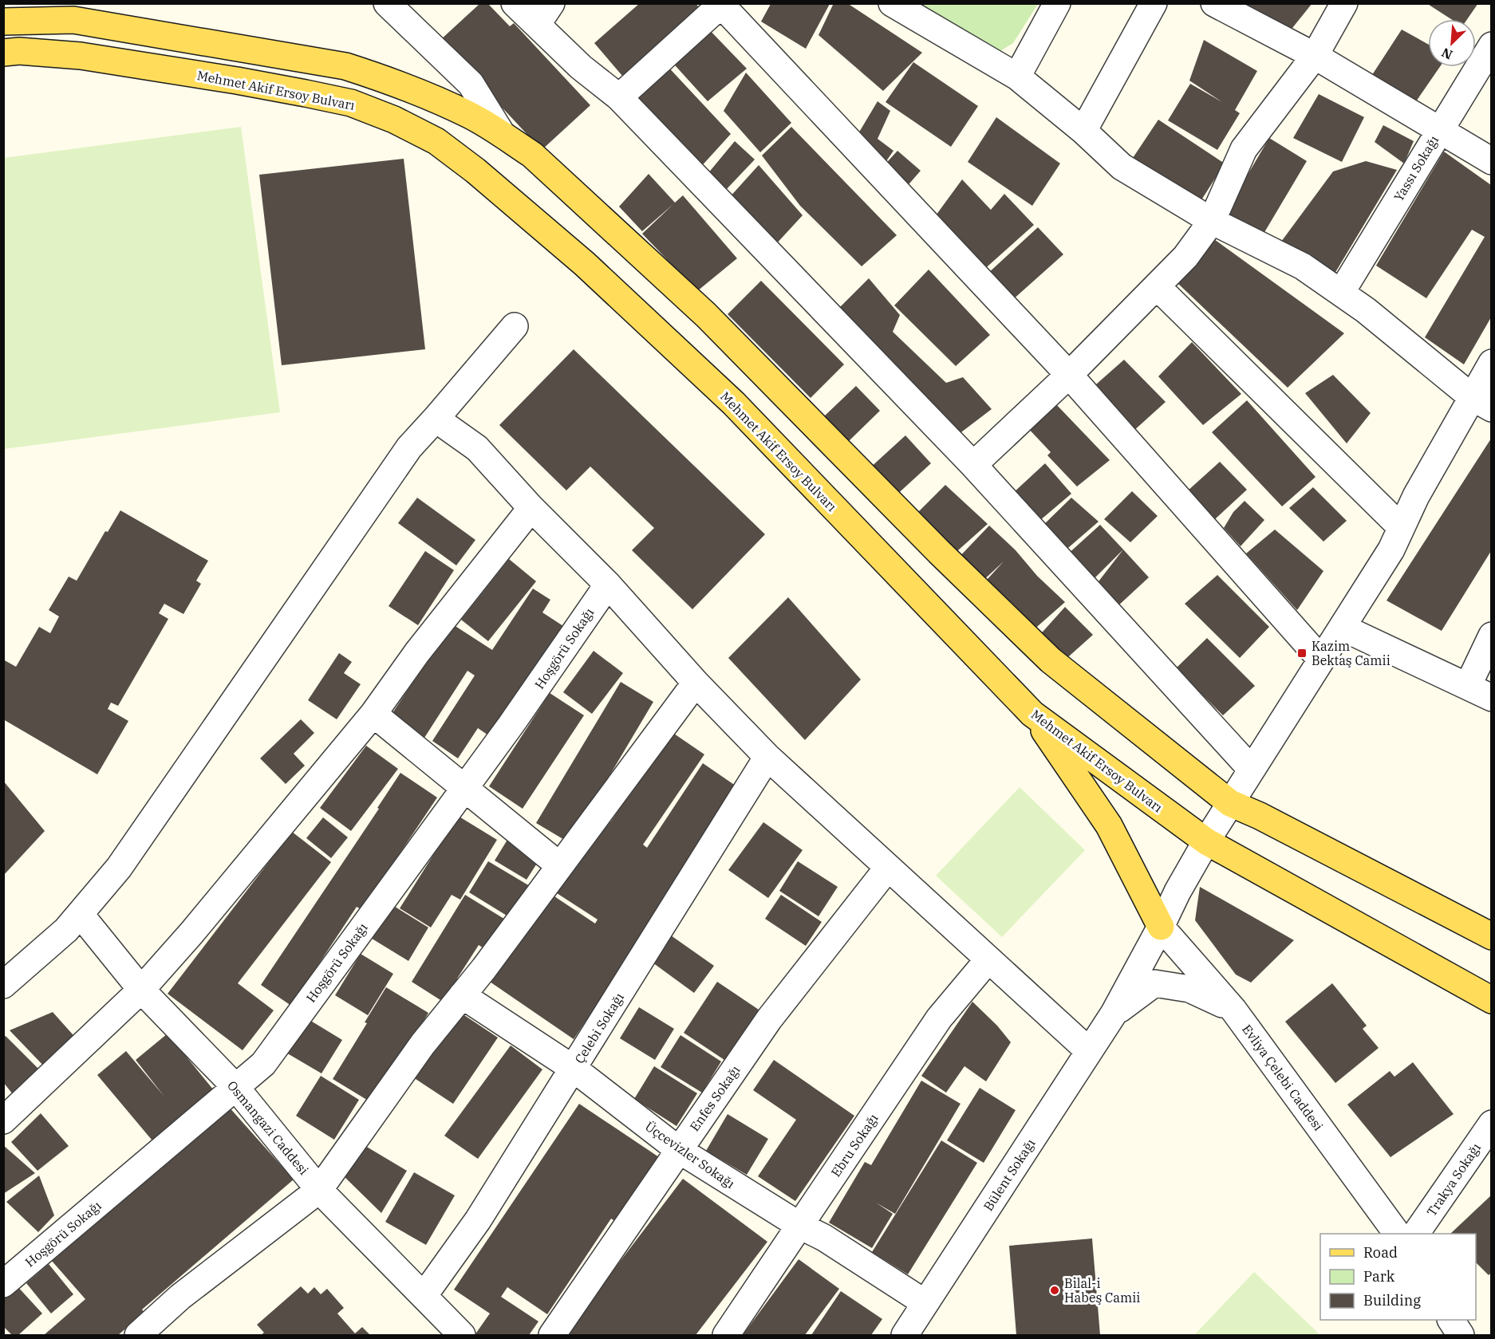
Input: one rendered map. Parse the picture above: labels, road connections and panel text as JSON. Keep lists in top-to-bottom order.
{
  "streets": {
    "main road": ["Mehmet Akif Ersoy Bulvarı"],
    "street": [
      "Yassı Sokağı",
      "Hoşgörü Sokağı",
      "Çelebi Sokağı",
      "Evliya Çelebi Caddesi",
      "Enfes Sokağı",
      "Osmangazi Caddesi",
      "Ebru Sokağı",
      "Üçcevizler Sokağı",
      "Bülent Sokağı",
      "Trakya Sokağı"
    ]
  },
  "crossings": [
    ["Hoşgörü Sokağı", "Osmangazi Caddesi"],
    ["Çelebi Sokağı", "Osmangazi Caddesi"],
    ["Çelebi Sokağı", "Üçcevizler Sokağı"],
    ["Enfes Sokağı", "Üçcevizler Sokağı"],
    ["Ebru Sokağı", "Üçcevizler Sokağı"],
    ["Üçcevizler Sokağı", "Bülent Sokağı"]
  ],
  "places": {
    "transit": ["Kazim Bektaş Camii"],
    "other": ["Bilal-i Habeş Camii"]
  },
  "legend": ["Road", "Park", "Building"],
  "north": "bottom left"
}
